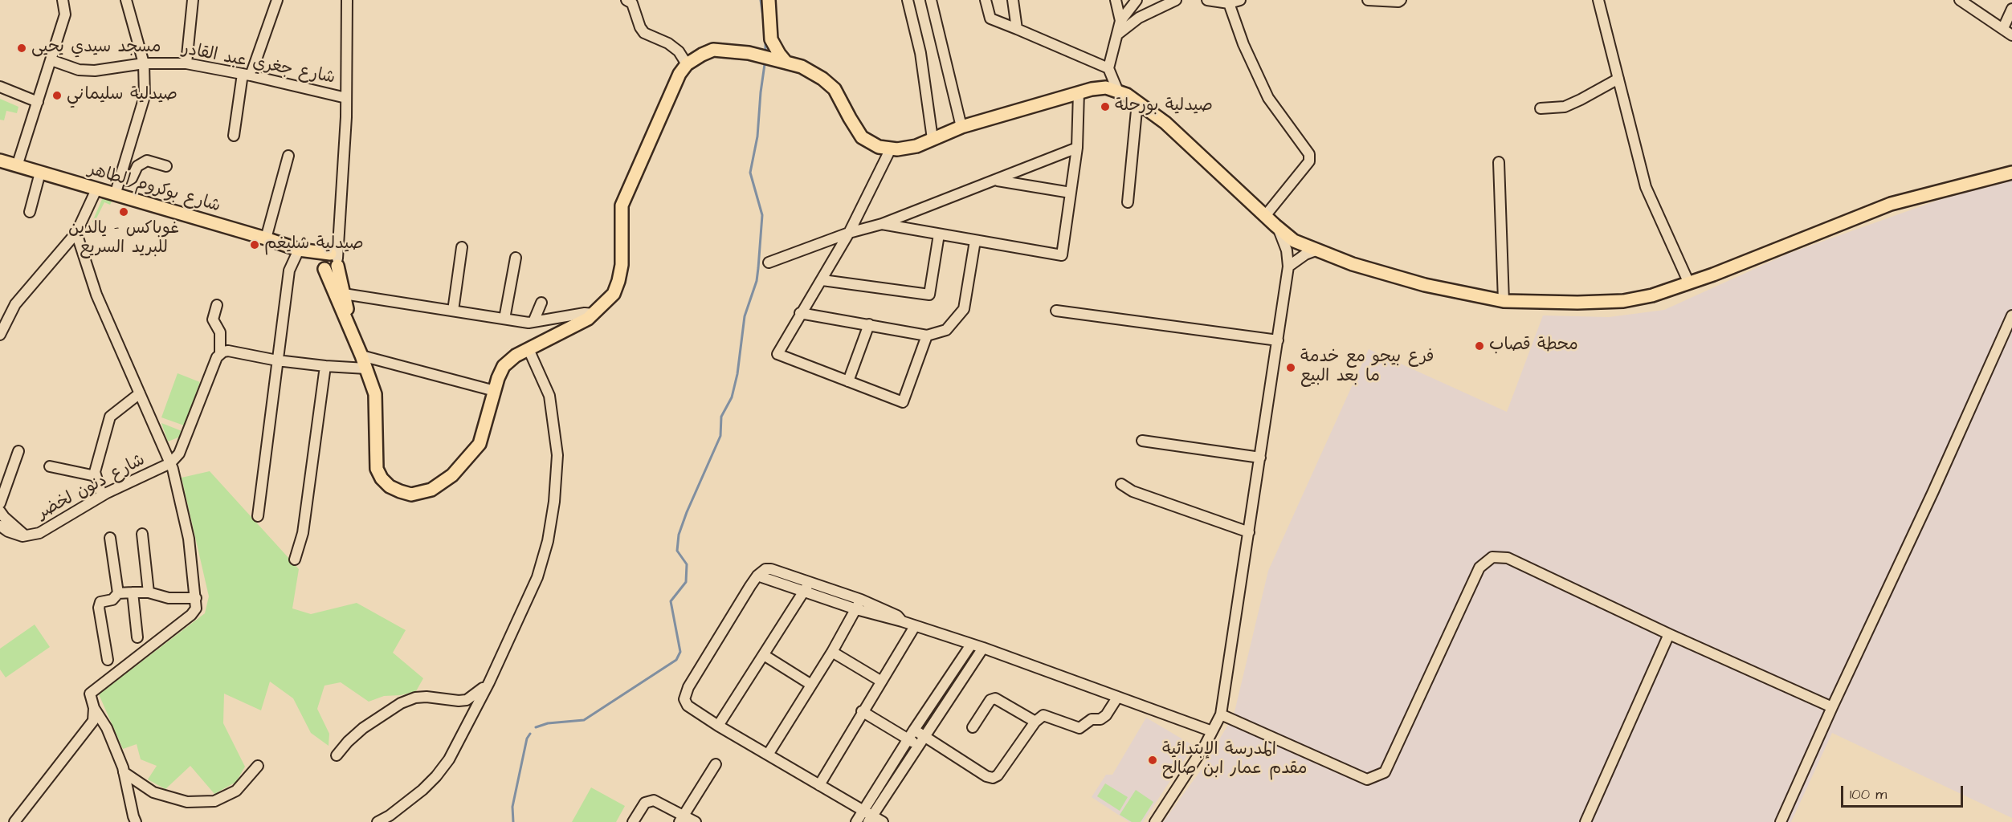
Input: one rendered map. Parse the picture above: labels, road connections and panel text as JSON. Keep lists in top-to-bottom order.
{
  "streets": {
    "main road": ["شارع بوكروم الطاهر"],
    "street": ["شارع جغري عبد القادر", "شارع دنون لخضر"]
  },
  "places": [
    "مسجد سيدي يحيى",
    "صيدلية سليماني",
    "صيدلية بورحلة",
    "غوباكس - يالدين للبريد السريع",
    "صيدلية شليغم",
    "محطة قصاب",
    "فرع بيجو مع خدمة ما بعد البيع",
    "المدرسة الإبتدائية مقدم عمار ابن صالح"
  ],
  "scale_bar": "100 m"
}
